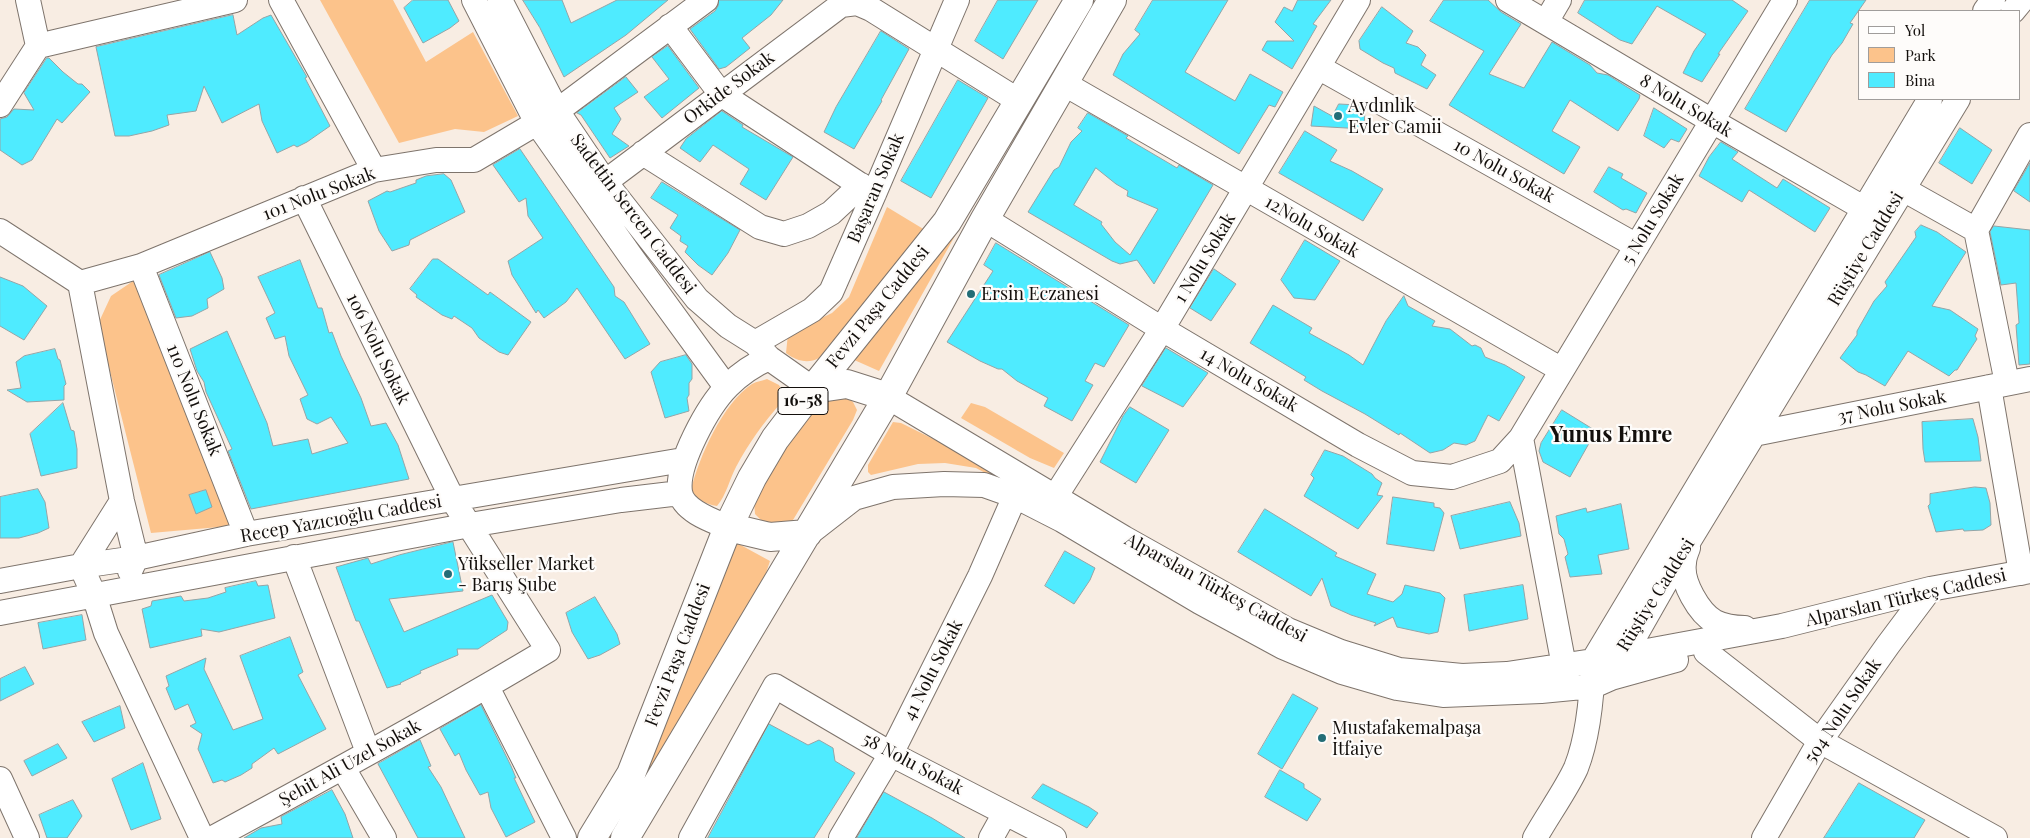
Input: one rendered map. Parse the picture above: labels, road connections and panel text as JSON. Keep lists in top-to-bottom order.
{
  "streets": {
    "main road": ["Fevzi Paşa Caddesi", "16-58"],
    "street": [
      "Orkide Sokak",
      "8 Nolu Sokak",
      "10 Nolu Sokak",
      "Başaran Sokak",
      "101 Nolu Sokak",
      "Sadettin Sercen Caddesi",
      "5 Nolu Sokak",
      "12Nolu Sokak",
      "Rüştiye Caddesi",
      "1 Nolu Sokak",
      "106 Nolu Sokak",
      "14 Nolu Sokak",
      "110 Nolu Sokak",
      "37 Nolu Sokak",
      "Recep Yazıcıoğlu Caddesi",
      "Alparslan Türkeş Caddesi",
      "41 Nolu Sokak",
      "504 Nolu Sokak",
      "Şehit Ali Uzel Sokak",
      "58 Nolu Sokak"
    ]
  },
  "crossings": [
    ["Orkide Sokak", "Başaran Sokak"],
    ["Orkide Sokak", "Sadettin Sercen Caddesi"],
    ["8 Nolu Sokak", "5 Nolu Sokak"],
    ["8 Nolu Sokak", "Rüştiye Caddesi"],
    ["10 Nolu Sokak", "5 Nolu Sokak"],
    ["10 Nolu Sokak", "1 Nolu Sokak"],
    ["Başaran Sokak", "Sadettin Sercen Caddesi"],
    ["Başaran Sokak", "Recep Yazıcıoğlu Caddesi"],
    ["101 Nolu Sokak", "Sadettin Sercen Caddesi"],
    ["101 Nolu Sokak", "106 Nolu Sokak"],
    ["101 Nolu Sokak", "110 Nolu Sokak"],
    ["Sadettin Sercen Caddesi", "Fevzi Paşa Caddesi"],
    ["5 Nolu Sokak", "12Nolu Sokak"],
    ["5 Nolu Sokak", "14 Nolu Sokak"],
    ["12Nolu Sokak", "1 Nolu Sokak"],
    ["12Nolu Sokak", "Fevzi Paşa Caddesi"],
    ["Rüştiye Caddesi", "37 Nolu Sokak"],
    ["Rüştiye Caddesi", "Alparslan Türkeş Caddesi"],
    ["1 Nolu Sokak", "14 Nolu Sokak"],
    ["1 Nolu Sokak", "Alparslan Türkeş Caddesi"],
    ["Fevzi Paşa Caddesi", "14 Nolu Sokak"],
    ["Fevzi Paşa Caddesi", "Alparslan Türkeş Caddesi"],
    ["106 Nolu Sokak", "Recep Yazıcıoğlu Caddesi"],
    ["106 Nolu Sokak", "Şehit Ali Uzel Sokak"],
    ["110 Nolu Sokak", "Recep Yazıcıoğlu Caddesi"],
    ["Recep Yazıcıoğlu Caddesi", "Şehit Ali Uzel Sokak"],
    ["Alparslan Türkeş Caddesi", "504 Nolu Sokak"],
    ["41 Nolu Sokak", "58 Nolu Sokak"]
  ],
  "districts": ["Yunus Emre"],
  "places": [
    "Aydınlık Evler Camii",
    "Ersin Eczanesi",
    "Yükseller Market - Barış Şube",
    "Mustafakemalpaşa İtfaiye"
  ],
  "legend": ["Yol", "Park", "Bina"]
}
